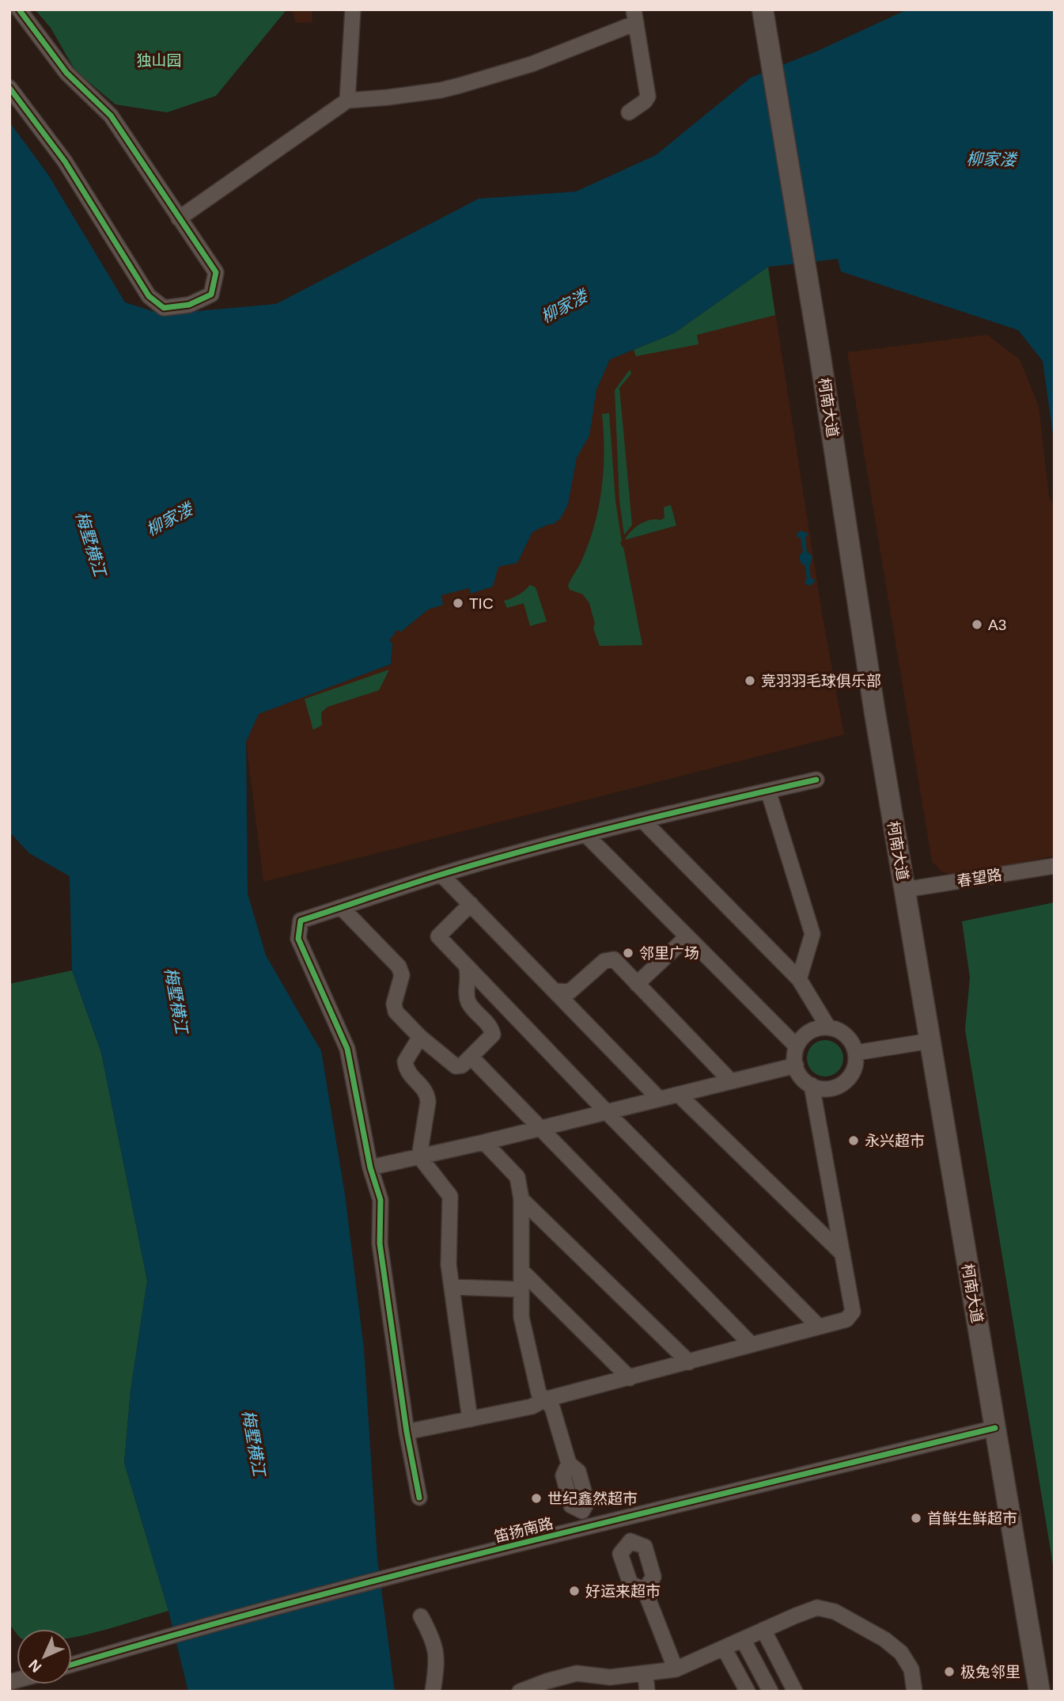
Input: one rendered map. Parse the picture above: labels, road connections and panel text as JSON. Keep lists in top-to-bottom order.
{
  "streets": {
    "main road": ["柯南大道"],
    "street": ["春望路", "笛扬南路"]
  },
  "crossings": [
    ["柯南大道", "春望路"],
    ["柯南大道", "笛扬南路"]
  ],
  "water": ["柳家溇", "梅墅横江"],
  "parks": ["独山园"],
  "places": [
    "TIC",
    "A3",
    "竞羽羽毛球俱乐部",
    "邻里广场",
    "永兴超市",
    "世纪鑫然超市",
    "首鲜生鲜超市",
    "好运来超市",
    "极兔邻里"
  ],
  "north": "bottom left"
}
